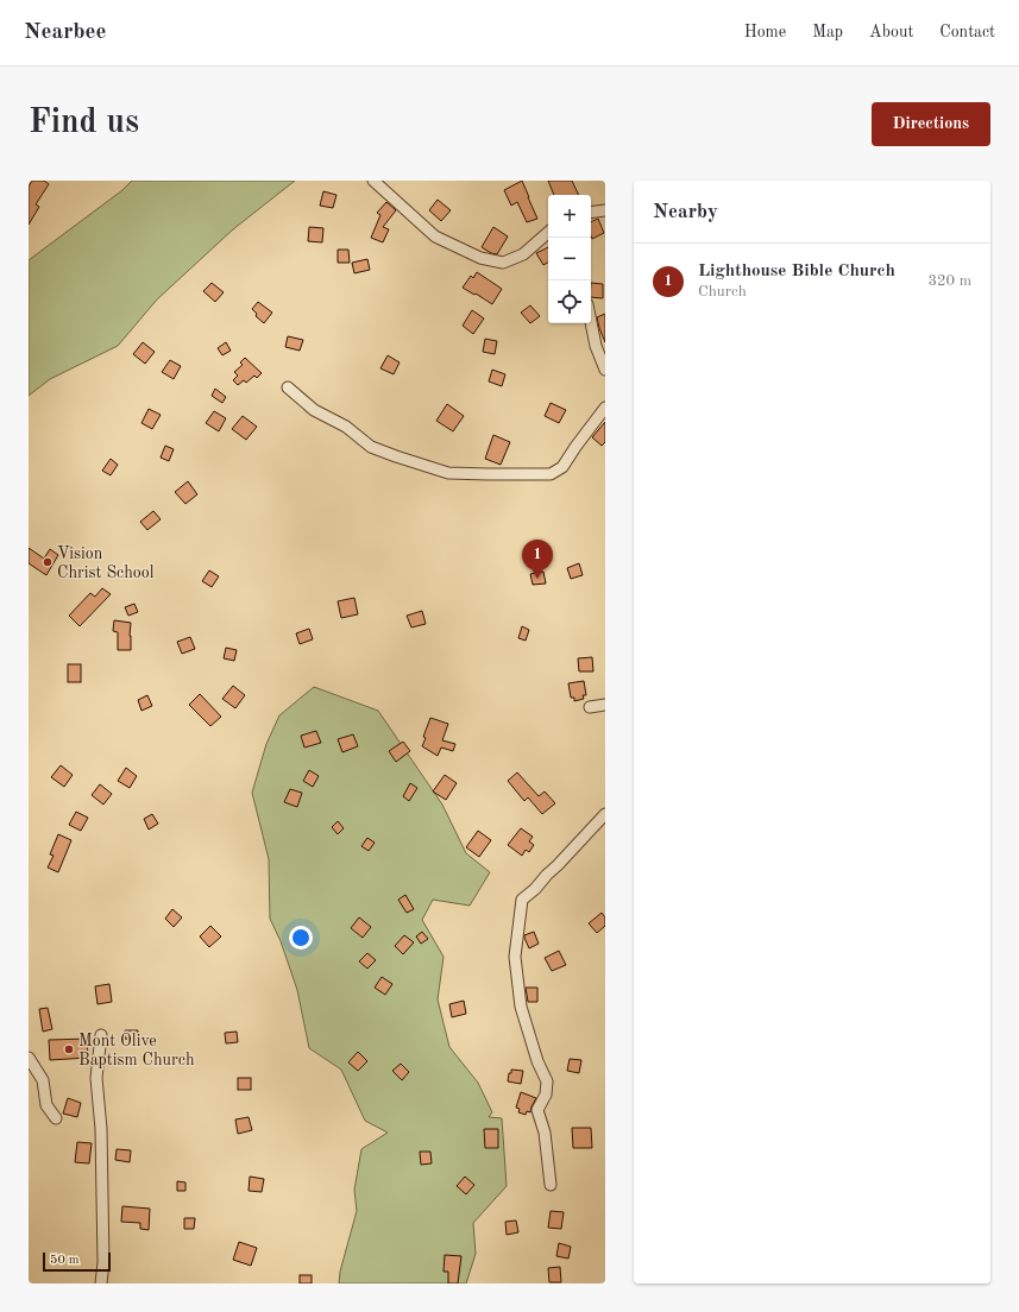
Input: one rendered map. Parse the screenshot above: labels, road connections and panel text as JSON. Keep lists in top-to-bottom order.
{
  "places": ["Vision Christ School", "Mont Olive Baptism Church"],
  "scale_bar": "50 m",
  "page": {
    "header": "Nearbee",
    "nav": [
      "Home",
      "Map",
      "About",
      "Contact"
    ],
    "buttons": "Directions",
    "title": "Find us",
    "heading": "Nearby",
    "map_buttons": ["+", "−"],
    "list": [
      {
        "mark": "1",
        "name": "Lighthouse Bible Church",
        "note": "Church",
        "value": "320 m"
      }
    ],
    "pins": "1",
    "scale": "50 m"
  }
}
